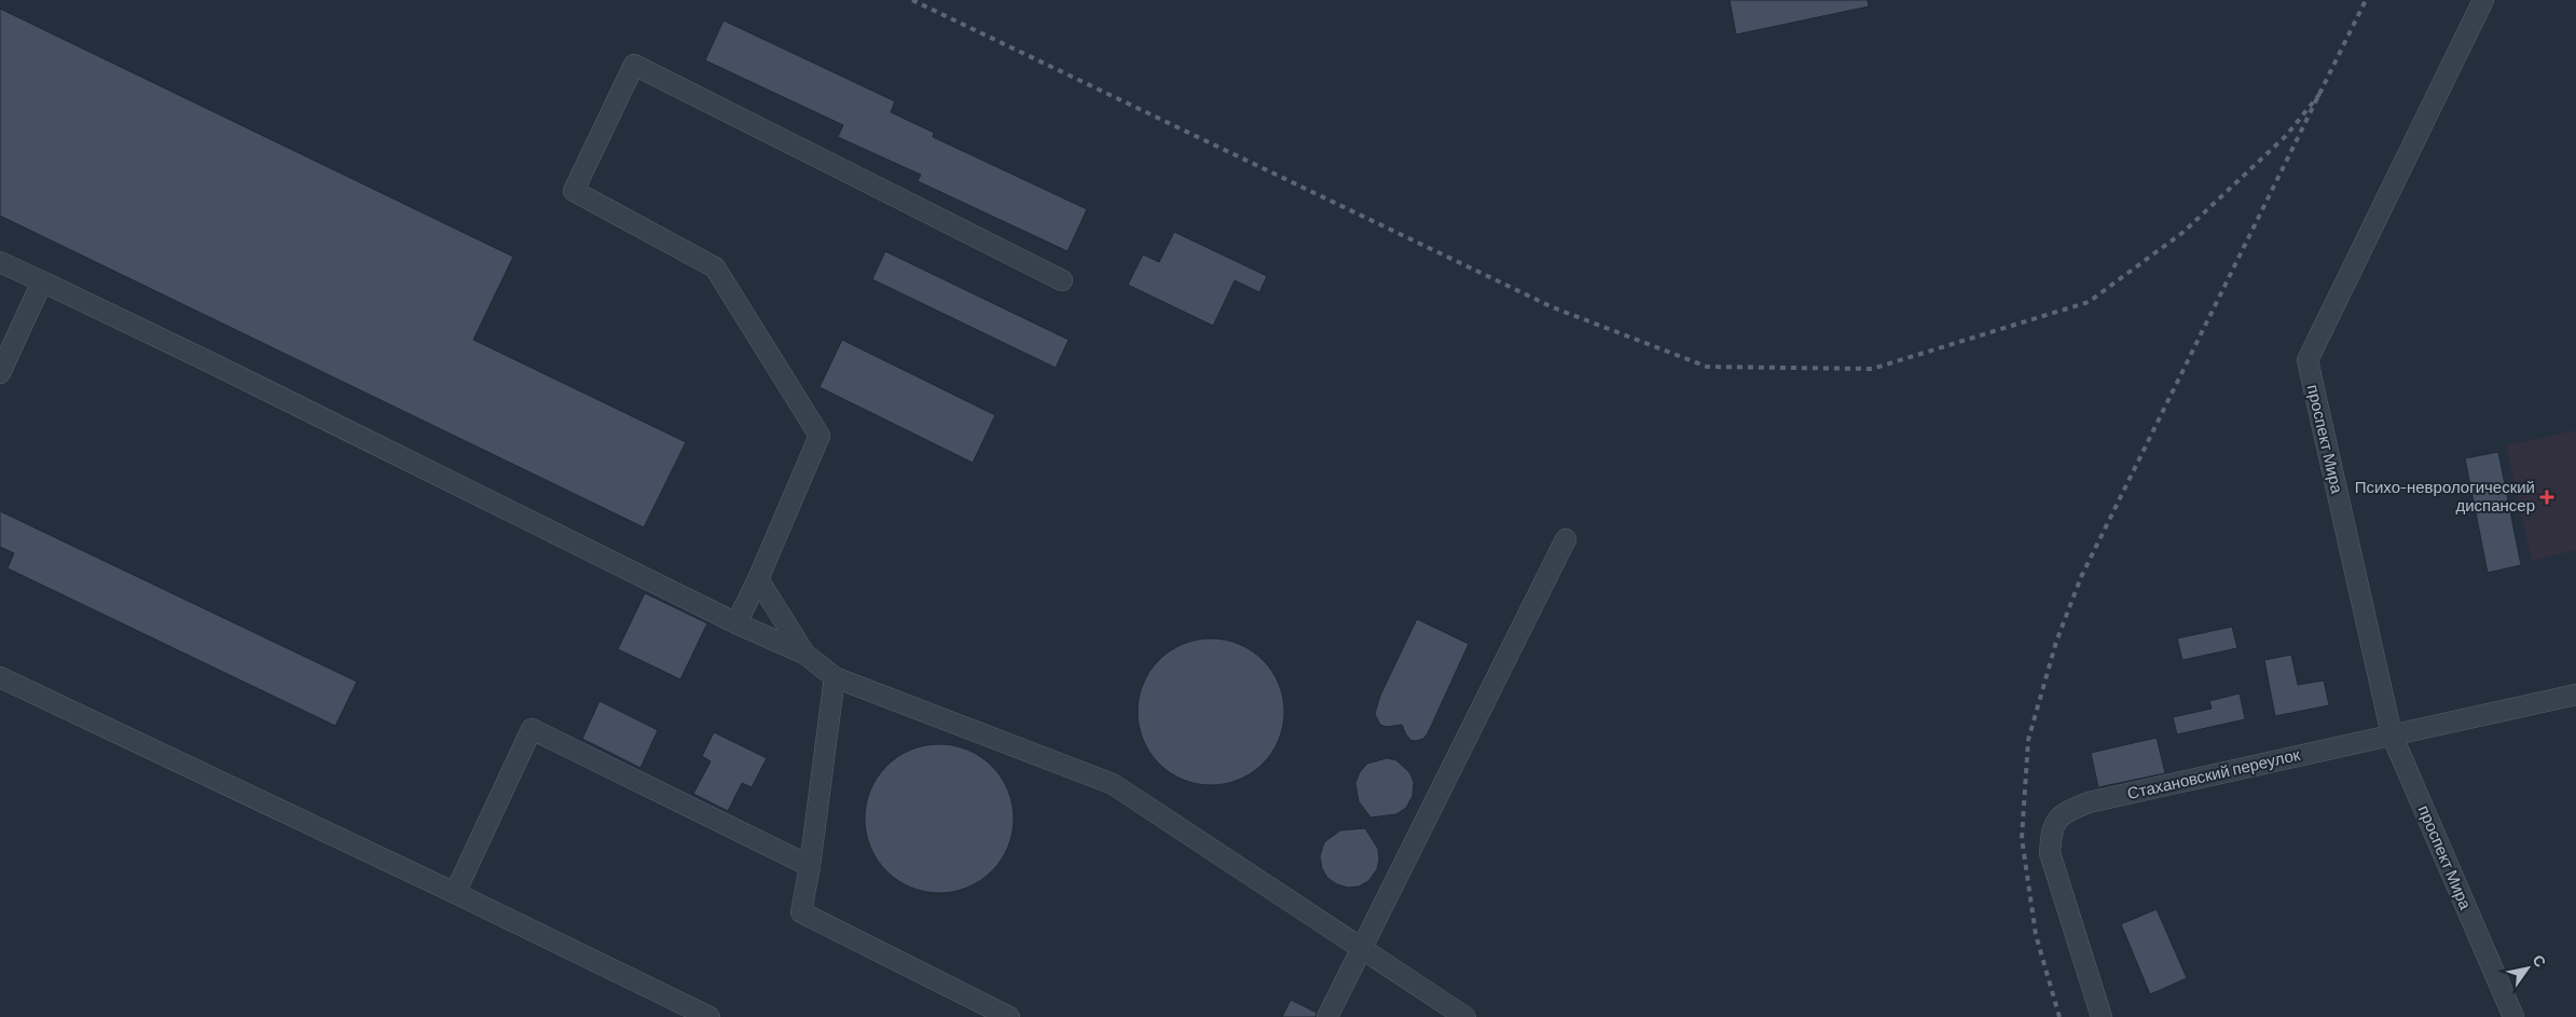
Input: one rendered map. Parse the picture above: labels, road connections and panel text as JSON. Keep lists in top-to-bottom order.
{
  "streets": {
    "street": ["проспект Мира", "Стахановский переулок"]
  },
  "crossings": [
    ["проспект Мира", "Стахановский переулок"]
  ],
  "places": {
    "health": ["Психо-неврологический диспансер"]
  },
  "north": "top right"
}
